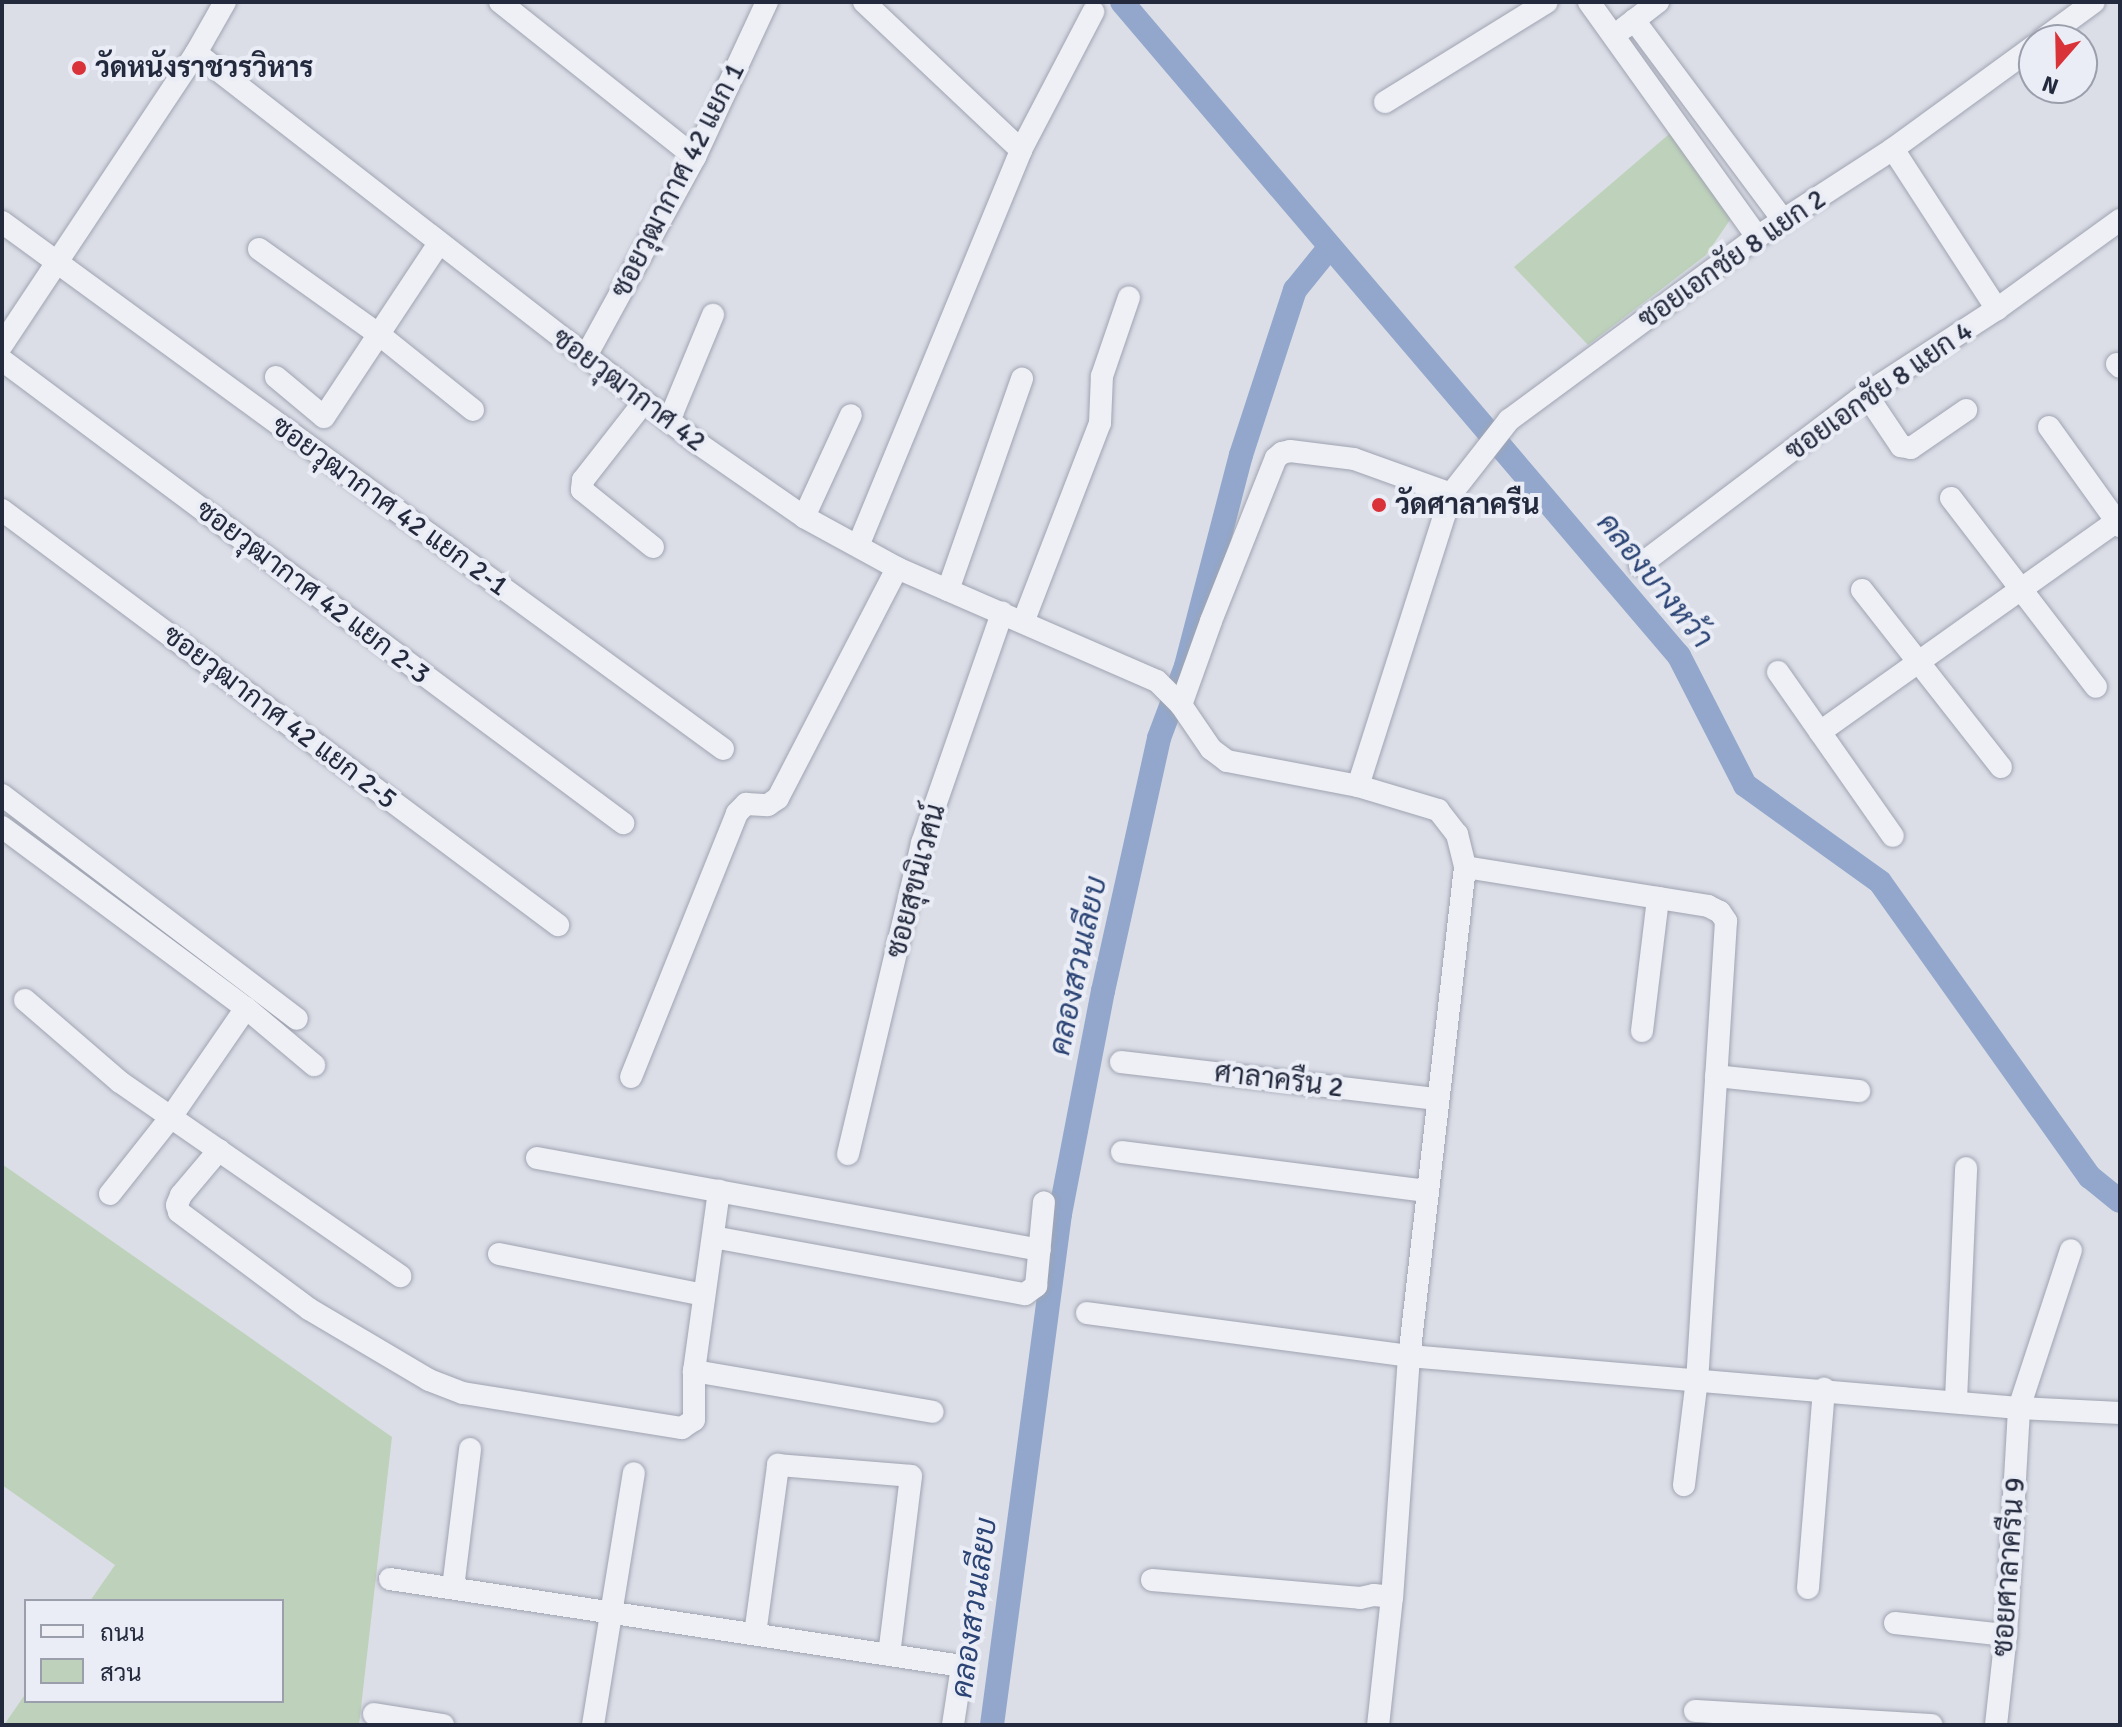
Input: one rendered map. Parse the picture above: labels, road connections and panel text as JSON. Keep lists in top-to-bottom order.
{
  "streets": {
    "street": [
      "ซอยวุฒากาศ 42 แยก 1",
      "ซอยเอกชัย 8 แยก 2",
      "ซอยวุฒากาศ 42",
      "ซอยเอกชัย 8 แยก 4",
      "ซอยวุฒากาศ 42 แยก 2-1",
      "ซอยวุฒากาศ 42 แยก 2-3",
      "ซอยวุฒากาศ 42 แยก 2-5",
      "ซอยสุขนิเวศน์",
      "ศาลาครืน 2",
      "ซอยศาลาครืน 9"
    ]
  },
  "crossings": [
    ["ซอยวุฒากาศ 42 แยก 1", "ซอยวุฒากาศ 42"],
    ["ซอยวุฒากาศ 42", "ซอยสุขนิเวศน์"]
  ],
  "water": ["คลองบางหว้า", "คลองสวนเลียบ"],
  "places": ["วัดหนังราชวรวิหาร", "วัดศาลาครืน"],
  "legend": ["ถนน", "สวน"],
  "north": "bottom"
}
